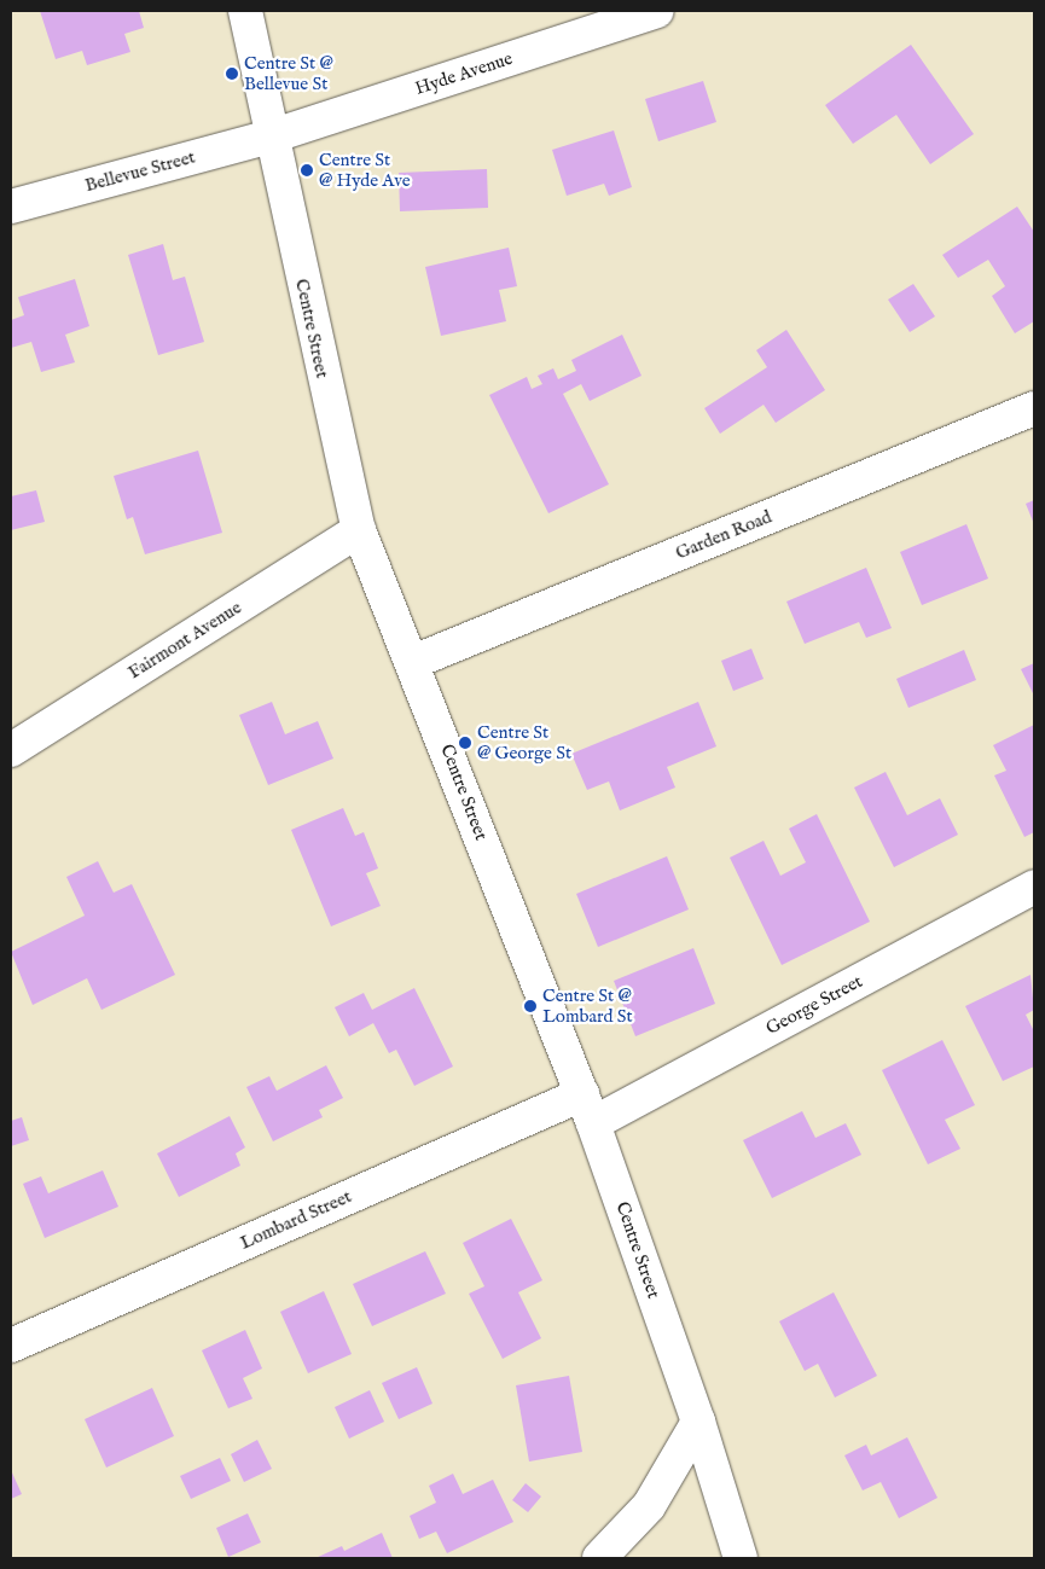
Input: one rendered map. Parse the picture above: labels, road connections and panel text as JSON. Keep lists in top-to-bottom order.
{
  "streets": {
    "street": [
      "Hyde Avenue",
      "Bellevue Street",
      "Centre Street",
      "Garden Road",
      "Fairmont Avenue",
      "George Street",
      "Lombard Street"
    ]
  },
  "crossings": [
    ["Hyde Avenue", "Bellevue Street"],
    ["Hyde Avenue", "Centre Street"],
    ["Bellevue Street", "Centre Street"],
    ["Centre Street", "Garden Road"],
    ["Centre Street", "Fairmont Avenue"],
    ["Centre Street", "George Street"],
    ["Centre Street", "Lombard Street"],
    ["George Street", "Lombard Street"]
  ],
  "places": [
    "Centre St @ Bellevue St",
    "Centre St @ Hyde Ave",
    "Centre St @ George St",
    "Centre St @ Lombard St"
  ]
}
